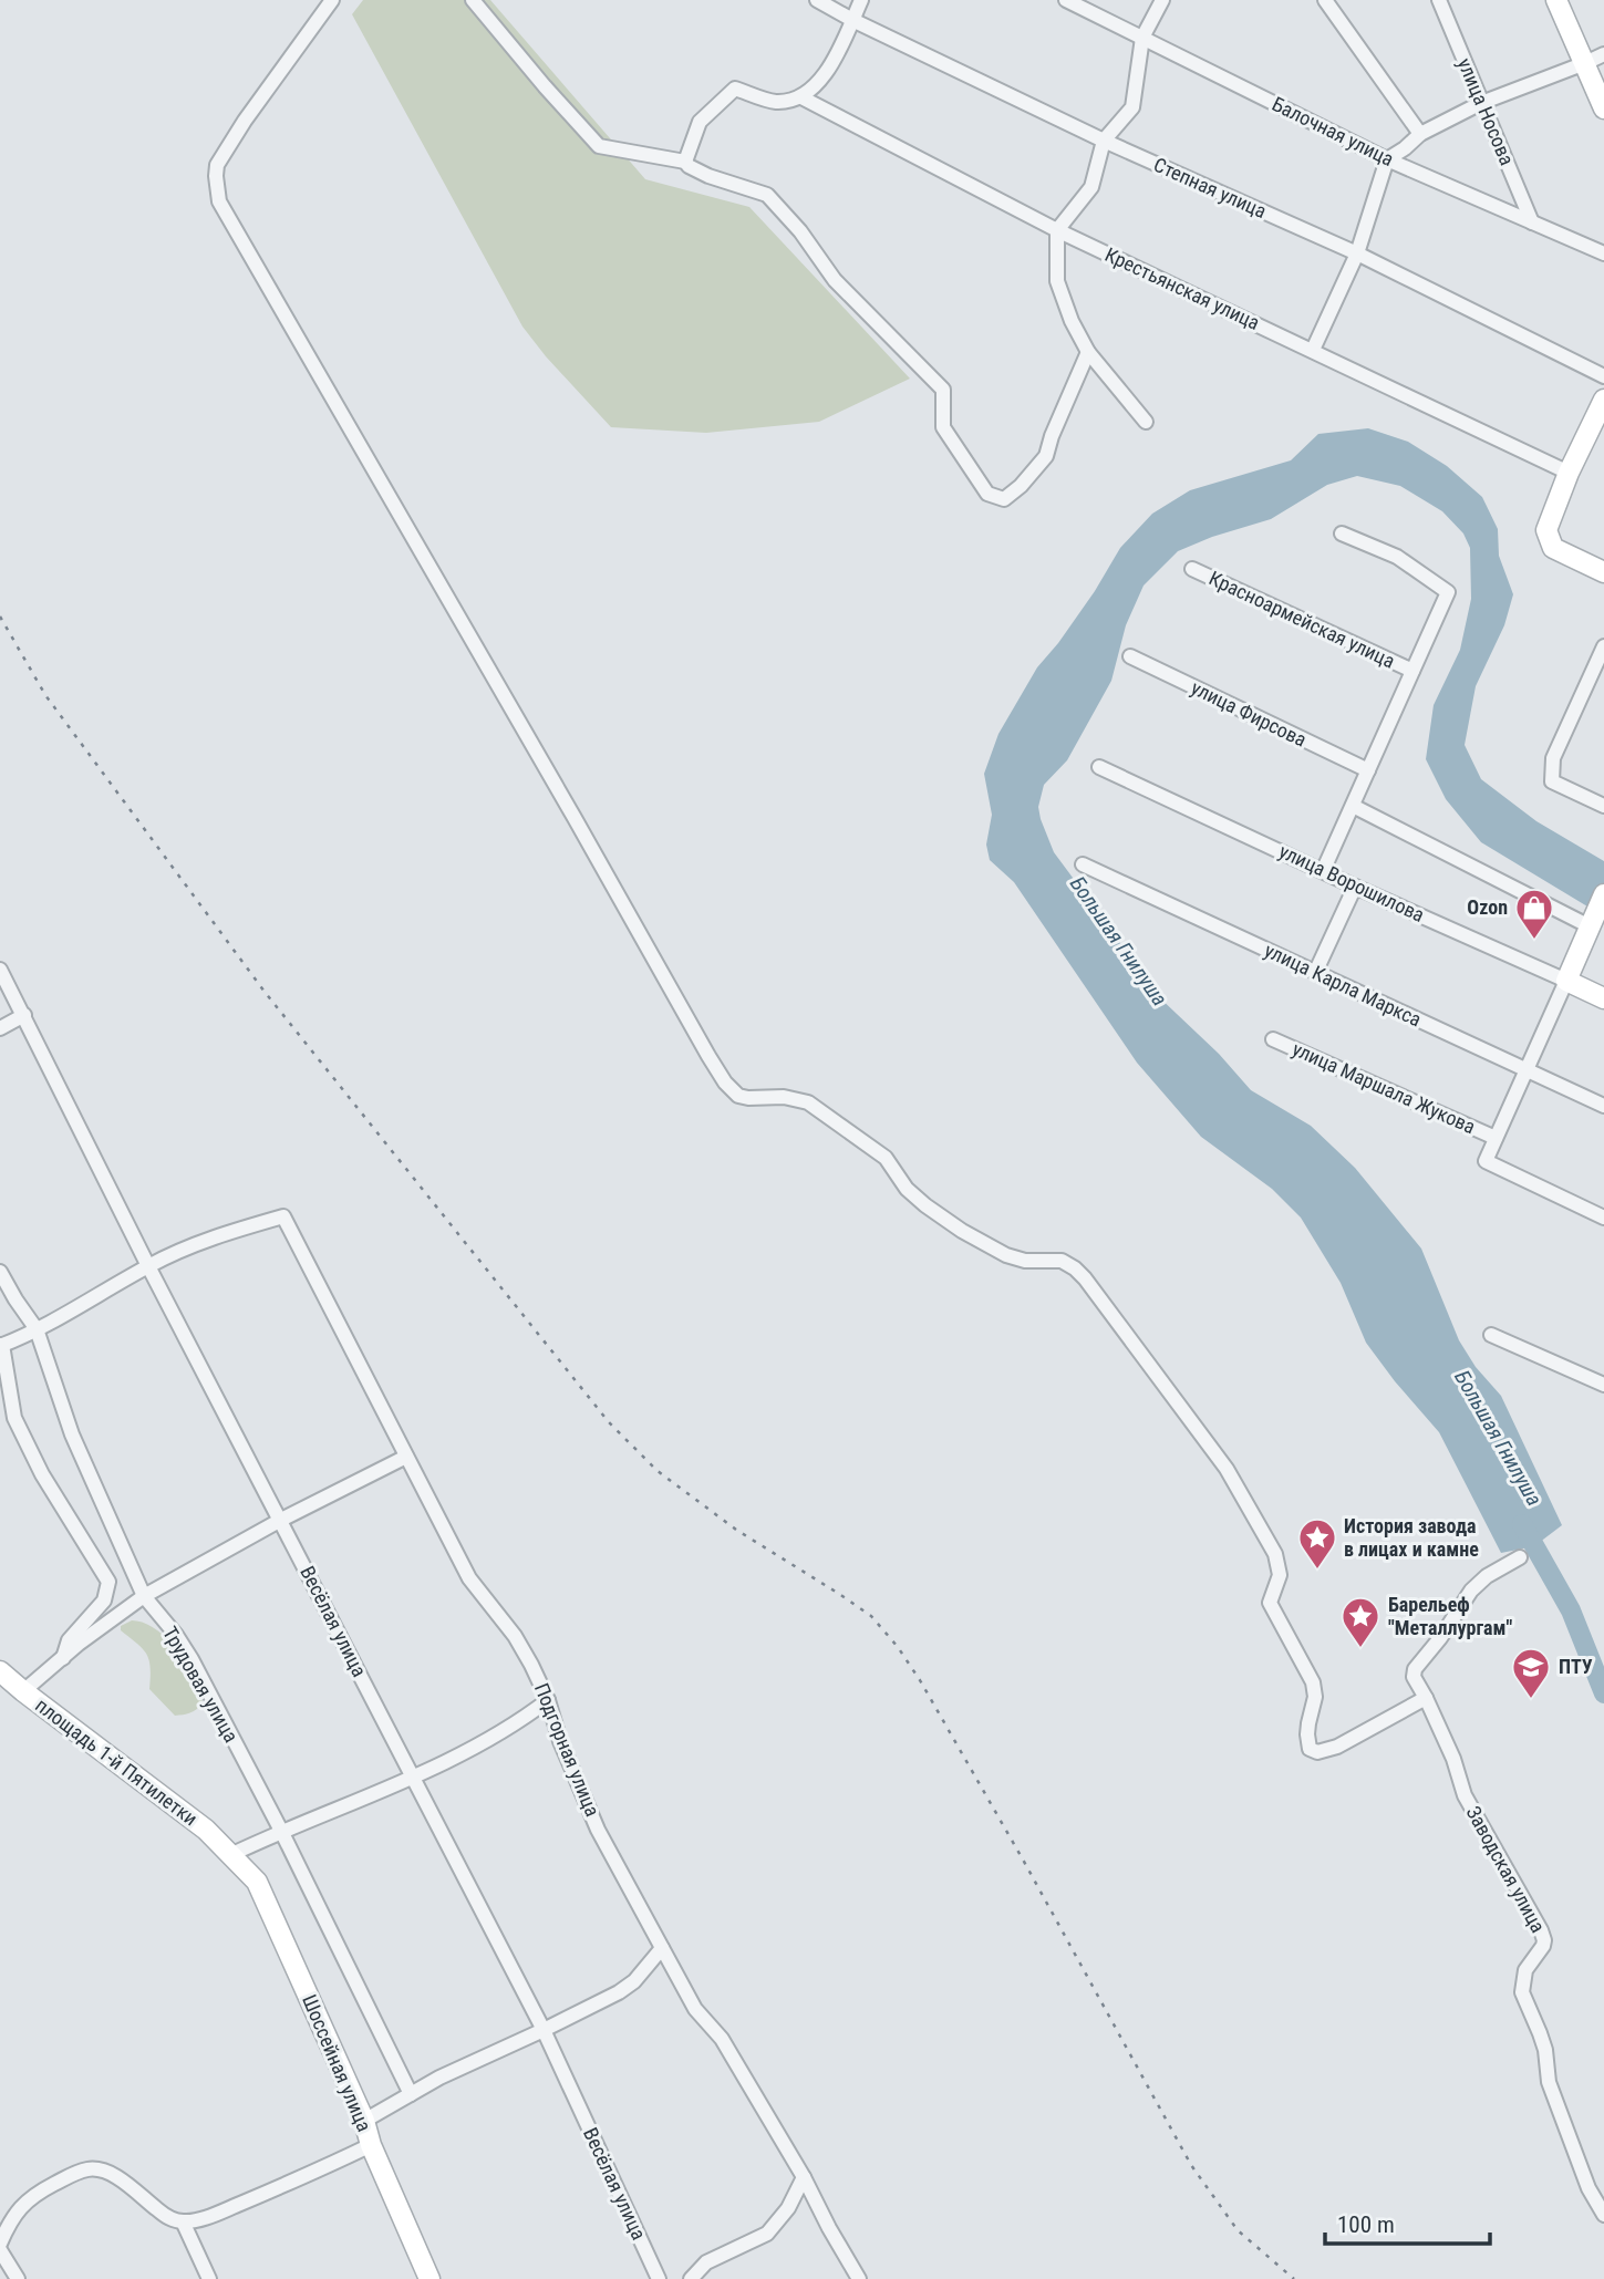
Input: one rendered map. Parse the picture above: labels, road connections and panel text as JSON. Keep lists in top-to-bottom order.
{
  "streets": {
    "main road": ["улица Ворошилова", "площадь 1-й Пятилетки", "Шоссейная улица"],
    "street": [
      "улица Носова",
      "Балочная улица",
      "Степная улица",
      "Крестьянская улица",
      "Красноармейская улица",
      "улица Фирсова",
      "улица Карла Маркса",
      "улица Маршала Жукова",
      "Весёлая улица",
      "Трудовая улица",
      "Подгорная улица",
      "Заводская улица"
    ]
  },
  "crossings": [
    ["улица Носова", "Балочная улица"],
    ["Весёлая улица", "Подгорная улица"],
    ["площадь 1-й Пятилетки", "Шоссейная улица"]
  ],
  "water": ["Большая Гнилуша"],
  "places": {
    "shop": ["Ozon"],
    "place": ["История завода в лицах и камне", "Барельеф \"Металлургам\""],
    "school or university": ["ПТУ"]
  },
  "scale_bar": "100 m"
}
